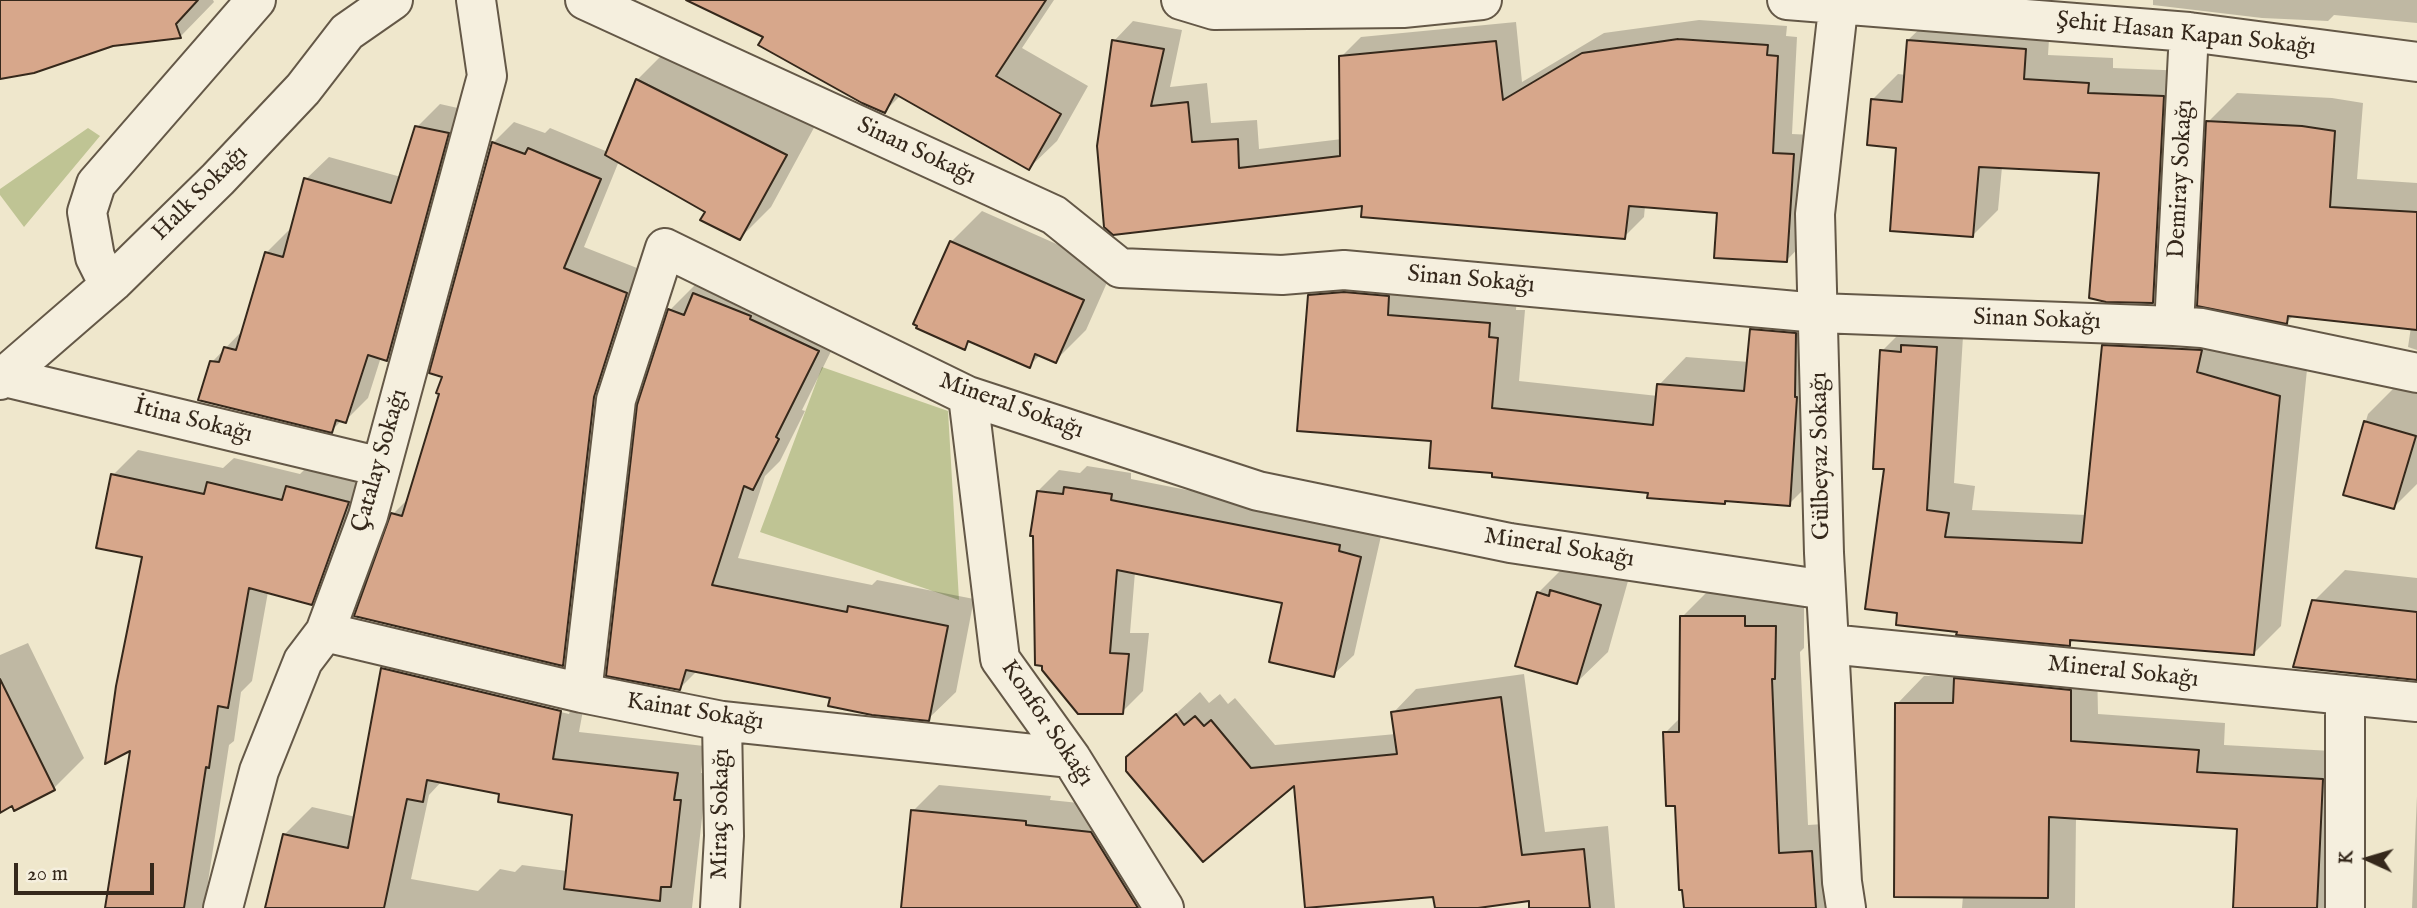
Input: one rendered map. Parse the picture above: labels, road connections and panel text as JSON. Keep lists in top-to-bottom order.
{
  "streets": {
    "street": [
      "Şehit Hasan Kapan Sokağı",
      "Sinan Sokağı",
      "Demiray Sokağı",
      "Halk Sokağı",
      "Mineral Sokağı",
      "İtina Sokağı",
      "Gülbeyaz Sokağı",
      "Çatalay Sokağı",
      "Kainat Sokağı",
      "Konfor Sokağı",
      "Miraç Sokağı"
    ]
  },
  "crossings": [
    ["Şehit Hasan Kapan Sokağı", "Demiray Sokağı"],
    ["Şehit Hasan Kapan Sokağı", "Gülbeyaz Sokağı"],
    ["Sinan Sokağı", "Demiray Sokağı"],
    ["Sinan Sokağı", "Gülbeyaz Sokağı"],
    ["Halk Sokağı", "İtina Sokağı"],
    ["Mineral Sokağı", "Gülbeyaz Sokağı"],
    ["Mineral Sokağı", "Kainat Sokağı"],
    ["Mineral Sokağı", "Konfor Sokağı"],
    ["İtina Sokağı", "Çatalay Sokağı"],
    ["Çatalay Sokağı", "Kainat Sokağı"],
    ["Kainat Sokağı", "Konfor Sokağı"],
    ["Kainat Sokağı", "Miraç Sokağı"]
  ],
  "scale_bar": "20 m",
  "north": "left"
}
